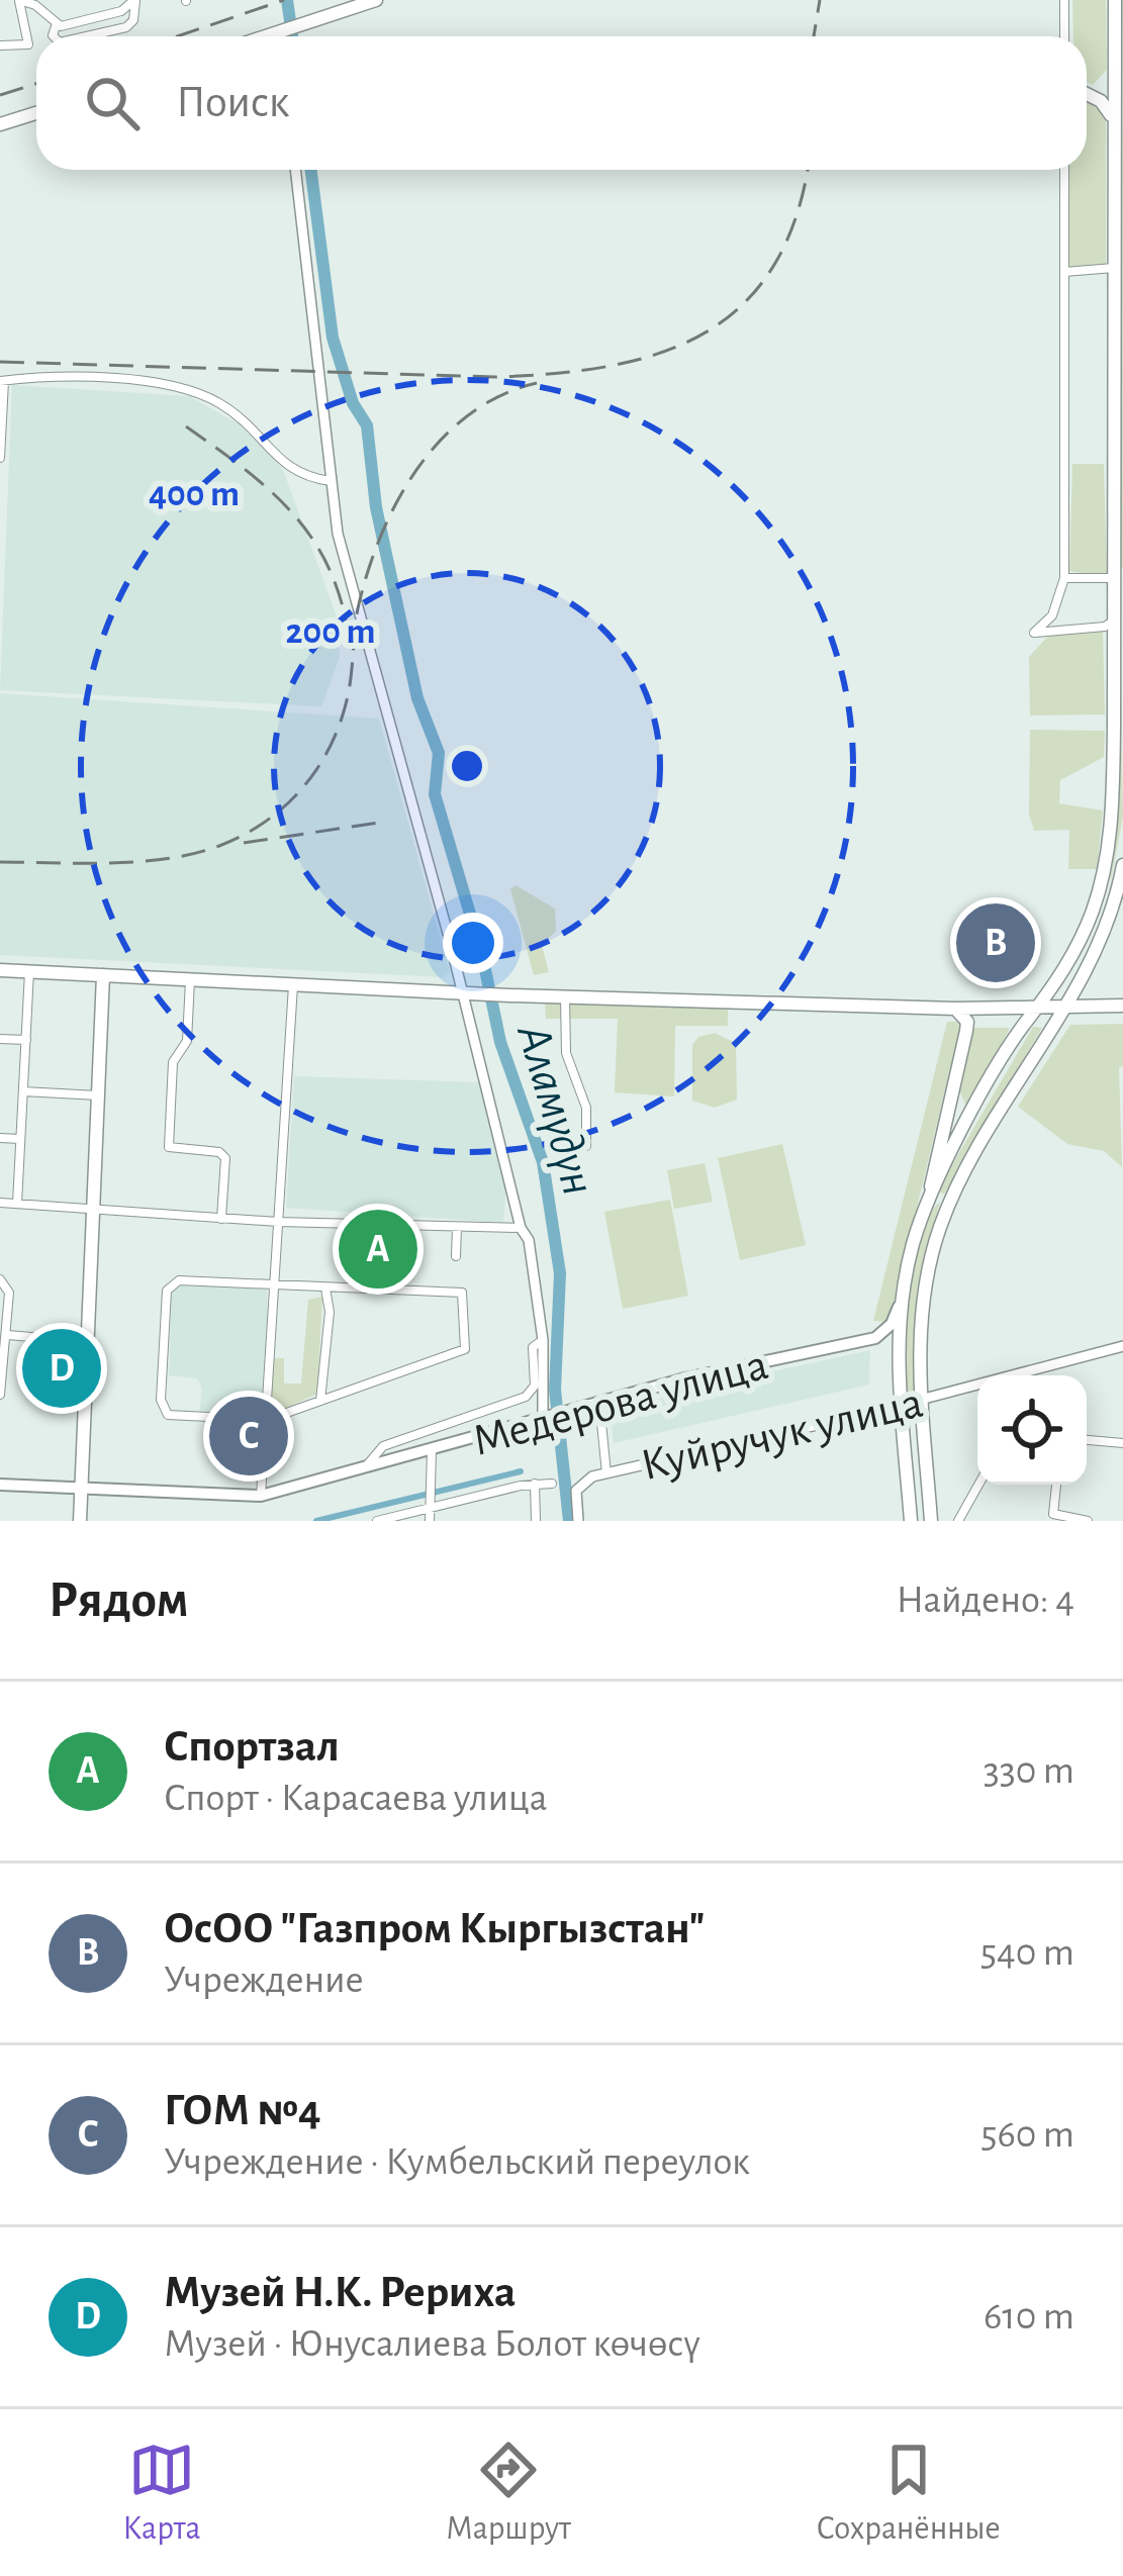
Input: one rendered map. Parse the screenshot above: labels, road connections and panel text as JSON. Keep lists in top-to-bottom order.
{
  "streets": {
    "main road": ["Медерова улица"],
    "street": ["Куйручук улица"]
  },
  "water": ["Аламүдүн"],
  "page": {
    "search": "Поиск",
    "pins": [
      "B",
      "A",
      "D",
      "C"
    ],
    "heading": ["Рядом", "Найдено: 4"],
    "list": [
      {
        "mark": "A",
        "name": "Спортзал",
        "note": "Спорт · Карасаева улица",
        "value": "330 m"
      },
      {
        "mark": "B",
        "name": "ОсОО \"Газпром Кыргызстан\"",
        "note": "Учреждение",
        "value": "540 m"
      },
      {
        "mark": "C",
        "name": "ГОМ №4",
        "note": "Учреждение · Кумбельский переулок",
        "value": "560 m"
      },
      {
        "mark": "D",
        "name": "Музей Н.К. Рериха",
        "note": "Музей · Юнусалиева Болот көчөсү",
        "value": "610 m"
      }
    ],
    "nav": ["Карта", "Маршрут", "Сохранённые"]
  },
  "rings": ["400 m", "200 m"]
}
